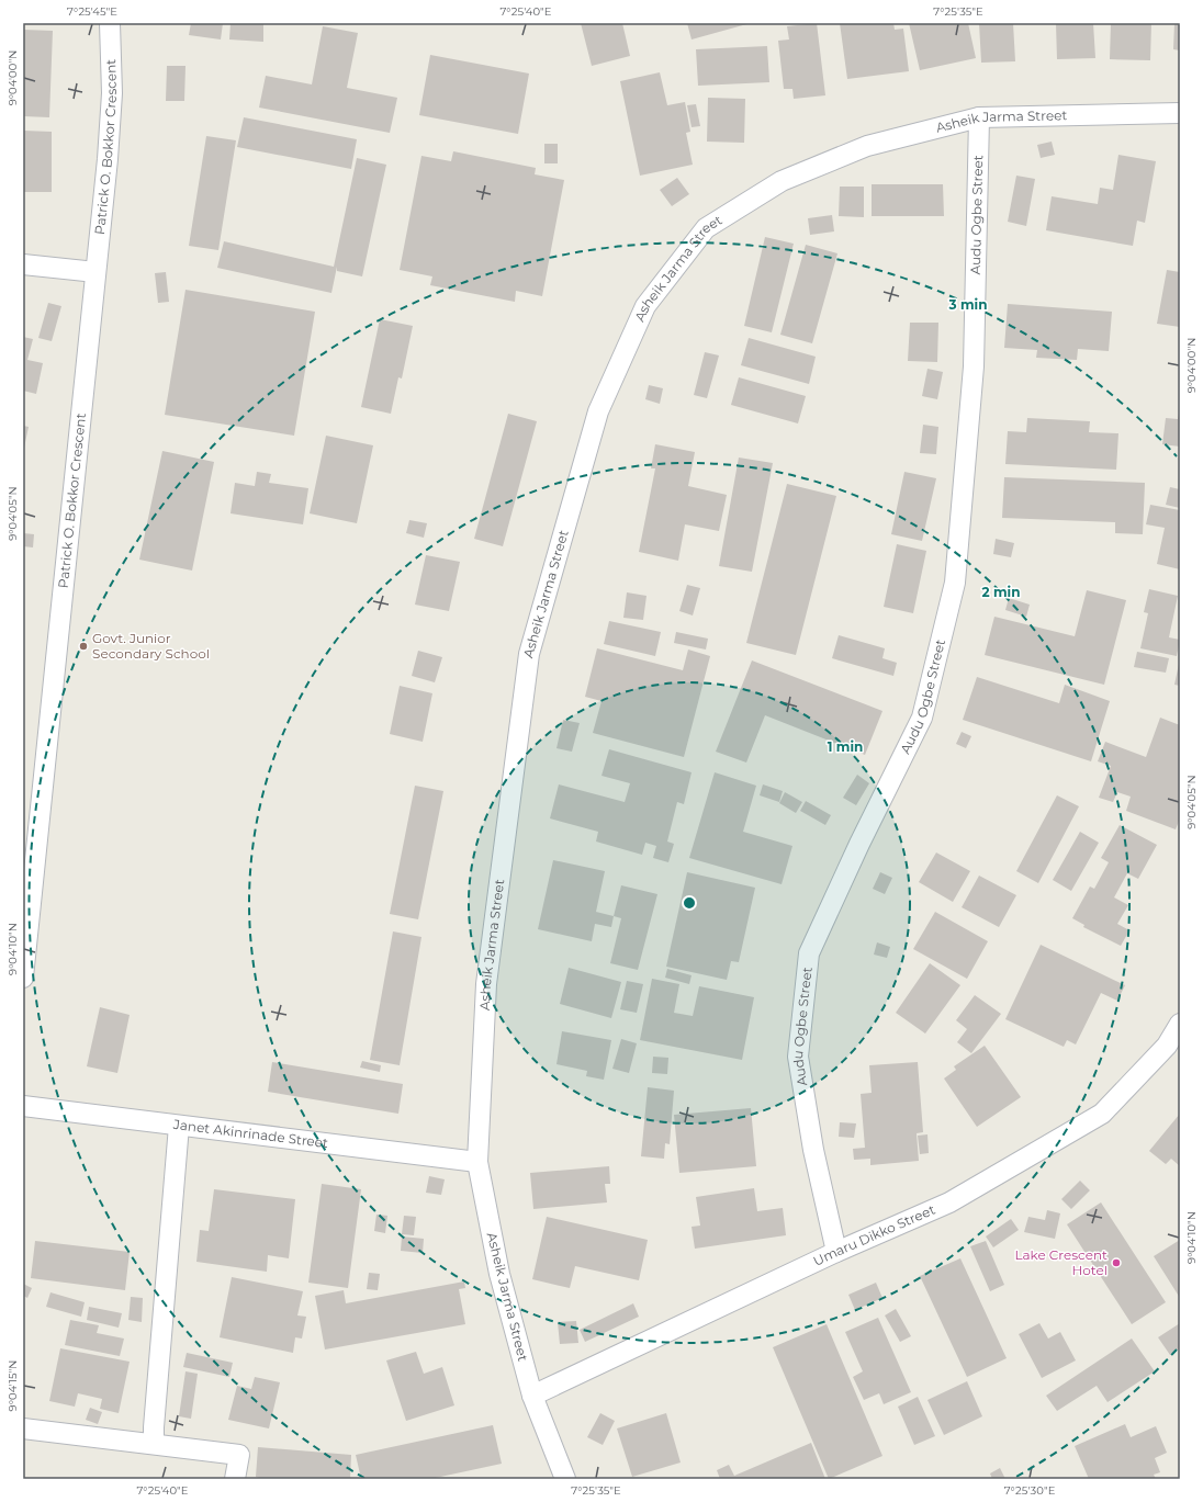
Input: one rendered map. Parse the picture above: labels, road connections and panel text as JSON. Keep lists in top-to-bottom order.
{
  "streets": {
    "street": [
      "Asheik Jarma Street",
      "Patrick O. Bokkor Crescent",
      "Audu Ogbe Street",
      "Janet Akinrinade Street",
      "Umaru Dikko Street"
    ]
  },
  "crossings": [
    ["Asheik Jarma Street", "Audu Ogbe Street"],
    ["Asheik Jarma Street", "Janet Akinrinade Street"],
    ["Asheik Jarma Street", "Umaru Dikko Street"],
    ["Audu Ogbe Street", "Umaru Dikko Street"]
  ],
  "places": ["Govt. Junior Secondary School", "Lake Crescent Hotel"],
  "coordinates": [
    "7°25'45\"E",
    "7°25'40\"E",
    "7°25'35\"E",
    "9°04'00\"N",
    "9°04'05\"N",
    "9°04'10\"N",
    "9°04'15\"N",
    "7°25'30\"E"
  ],
  "rings": ["3 min", "2 min", "1 min"]
}
